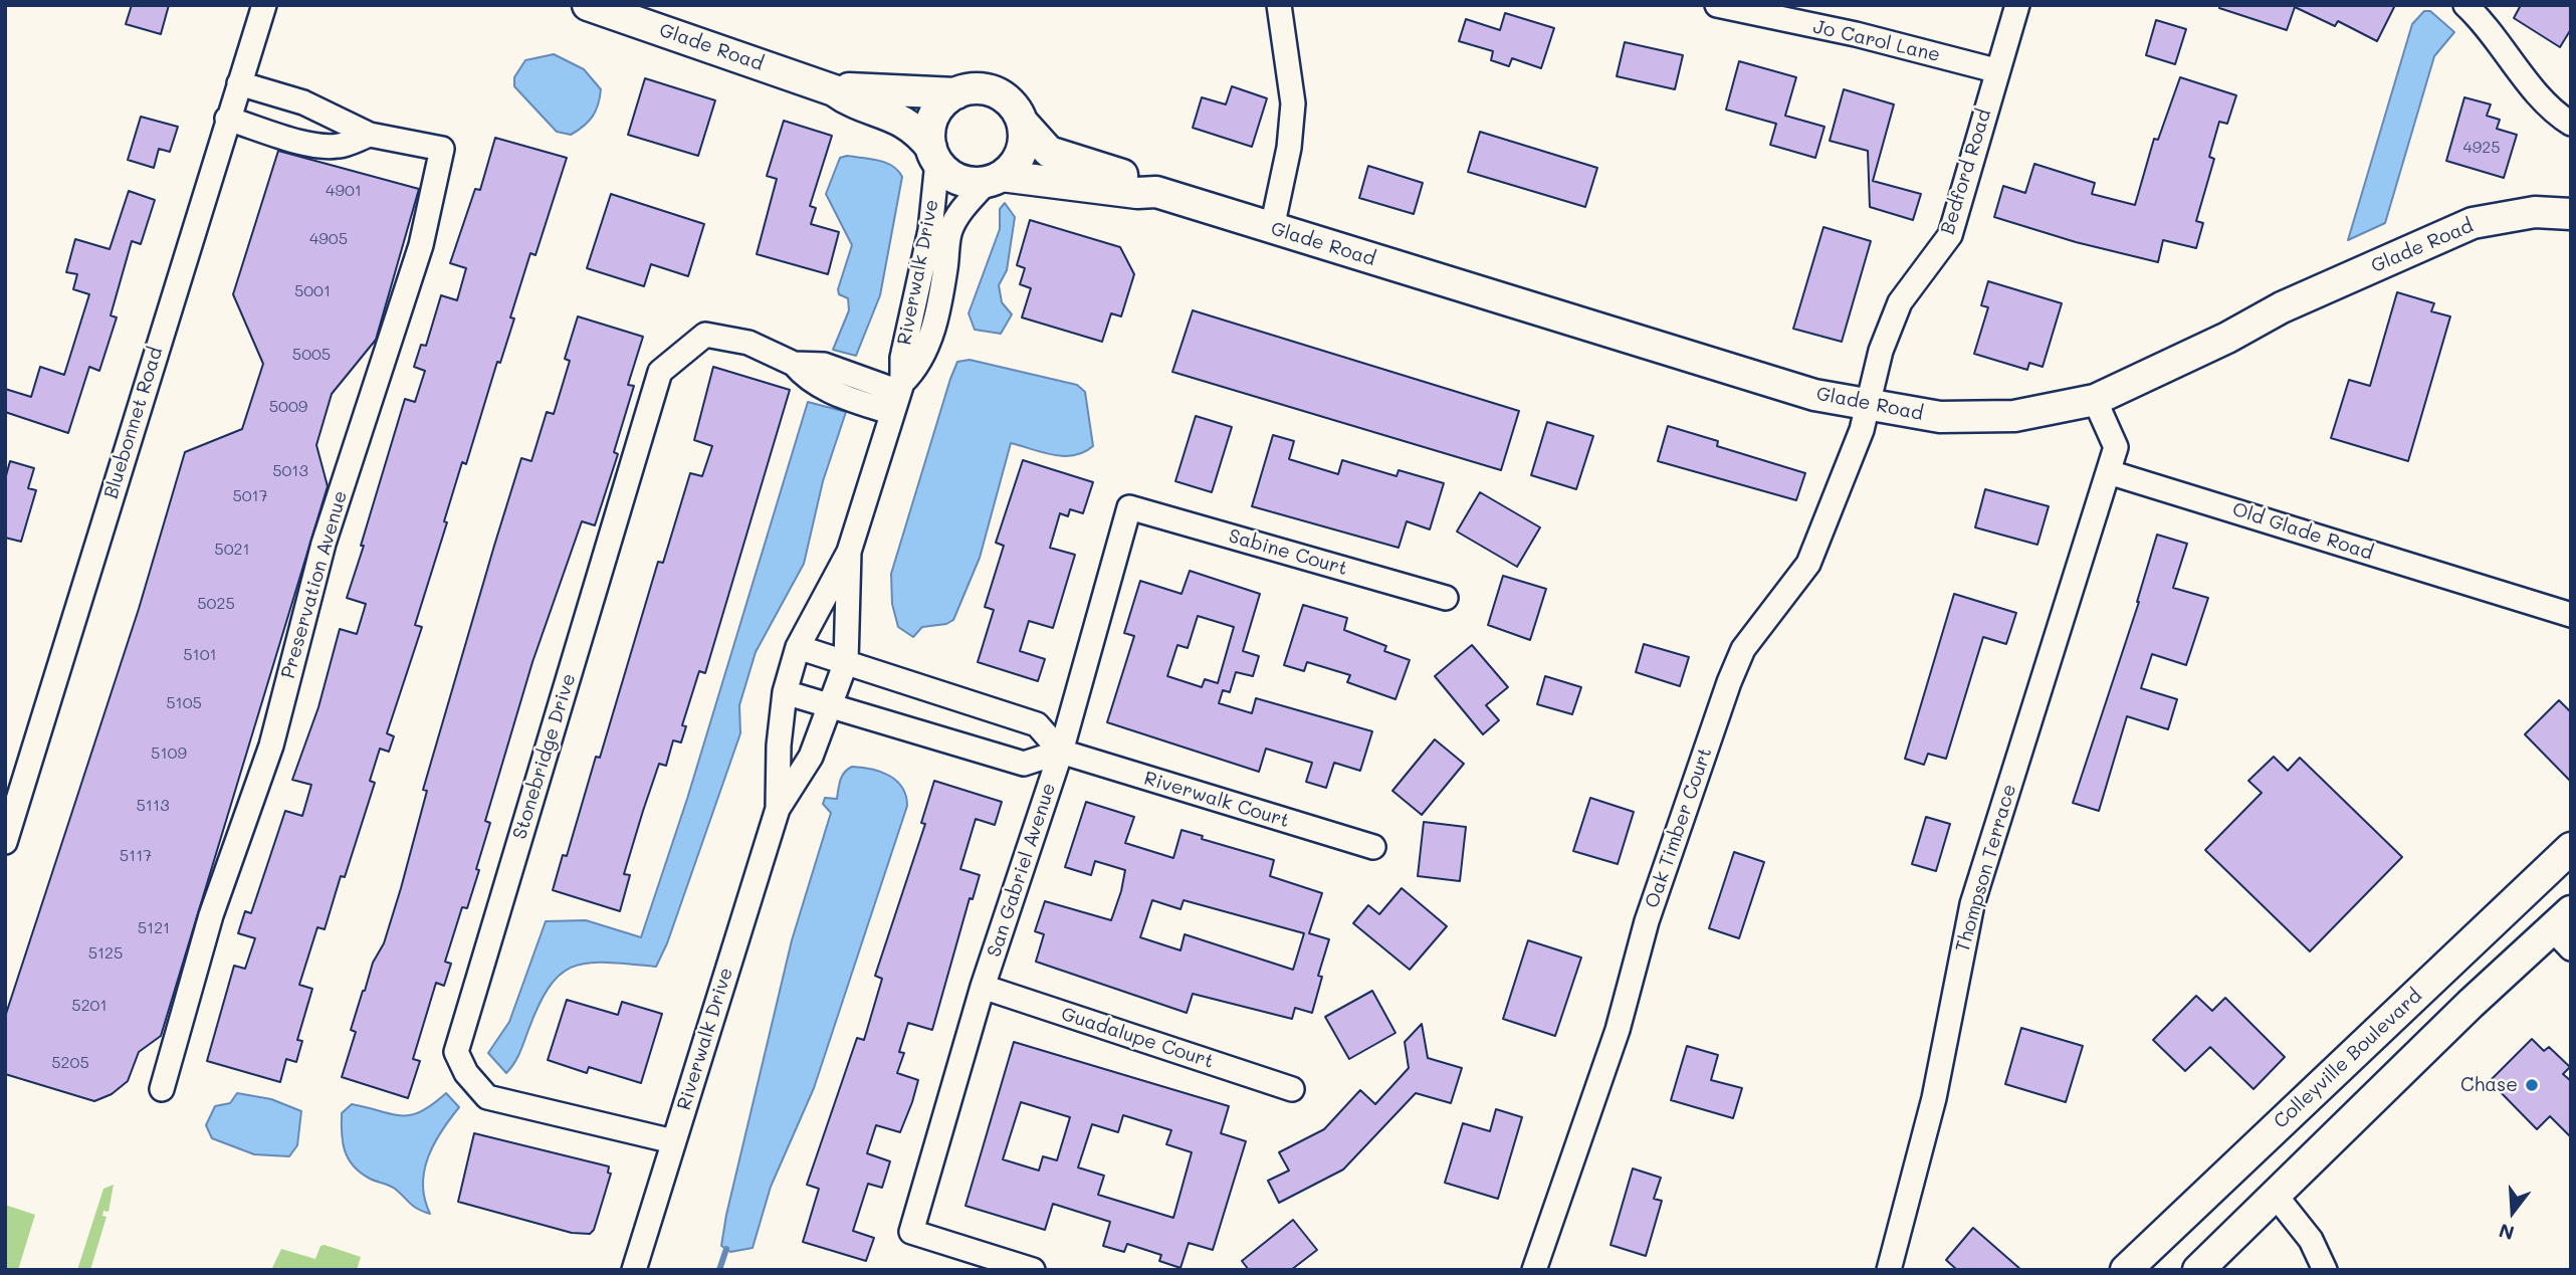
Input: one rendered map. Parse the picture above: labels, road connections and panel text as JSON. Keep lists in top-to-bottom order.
{
  "streets": {
    "main road": ["Glade Road", "Colleyville Boulevard"],
    "street": [
      "Jo Carol Lane",
      "Bedford Road",
      "Riverwalk Drive",
      "Bluebonnet Road",
      "Old Glade Road",
      "Sabine Court",
      "Preservation Avenue",
      "Stonebridge Drive",
      "Riverwalk Court",
      "Oak Timber Court",
      "Thompson Terrace",
      "San Gabriel Avenue",
      "Guadalupe Court"
    ]
  },
  "crossings": [
    ["Jo Carol Lane", "Bedford Road"],
    ["Glade Road", "Bedford Road"],
    ["Glade Road", "Riverwalk Drive"],
    ["Glade Road", "Oak Timber Court"],
    ["Bedford Road", "Oak Timber Court"],
    ["Riverwalk Drive", "Stonebridge Drive"],
    ["Bluebonnet Road", "Preservation Avenue"],
    ["Old Glade Road", "Thompson Terrace"],
    ["Sabine Court", "San Gabriel Avenue"],
    ["Riverwalk Court", "San Gabriel Avenue"],
    ["San Gabriel Avenue", "Guadalupe Court"]
  ],
  "places": ["Chase"],
  "house_numbers": [
    "4925",
    "4901",
    "4905",
    "5001",
    "5005",
    "5009",
    "5013",
    "5017",
    "5021",
    "5025",
    "5101",
    "5105",
    "5109",
    "5113",
    "5117",
    "5121",
    "5125",
    "5201",
    "5205"
  ],
  "north": "bottom"
}
